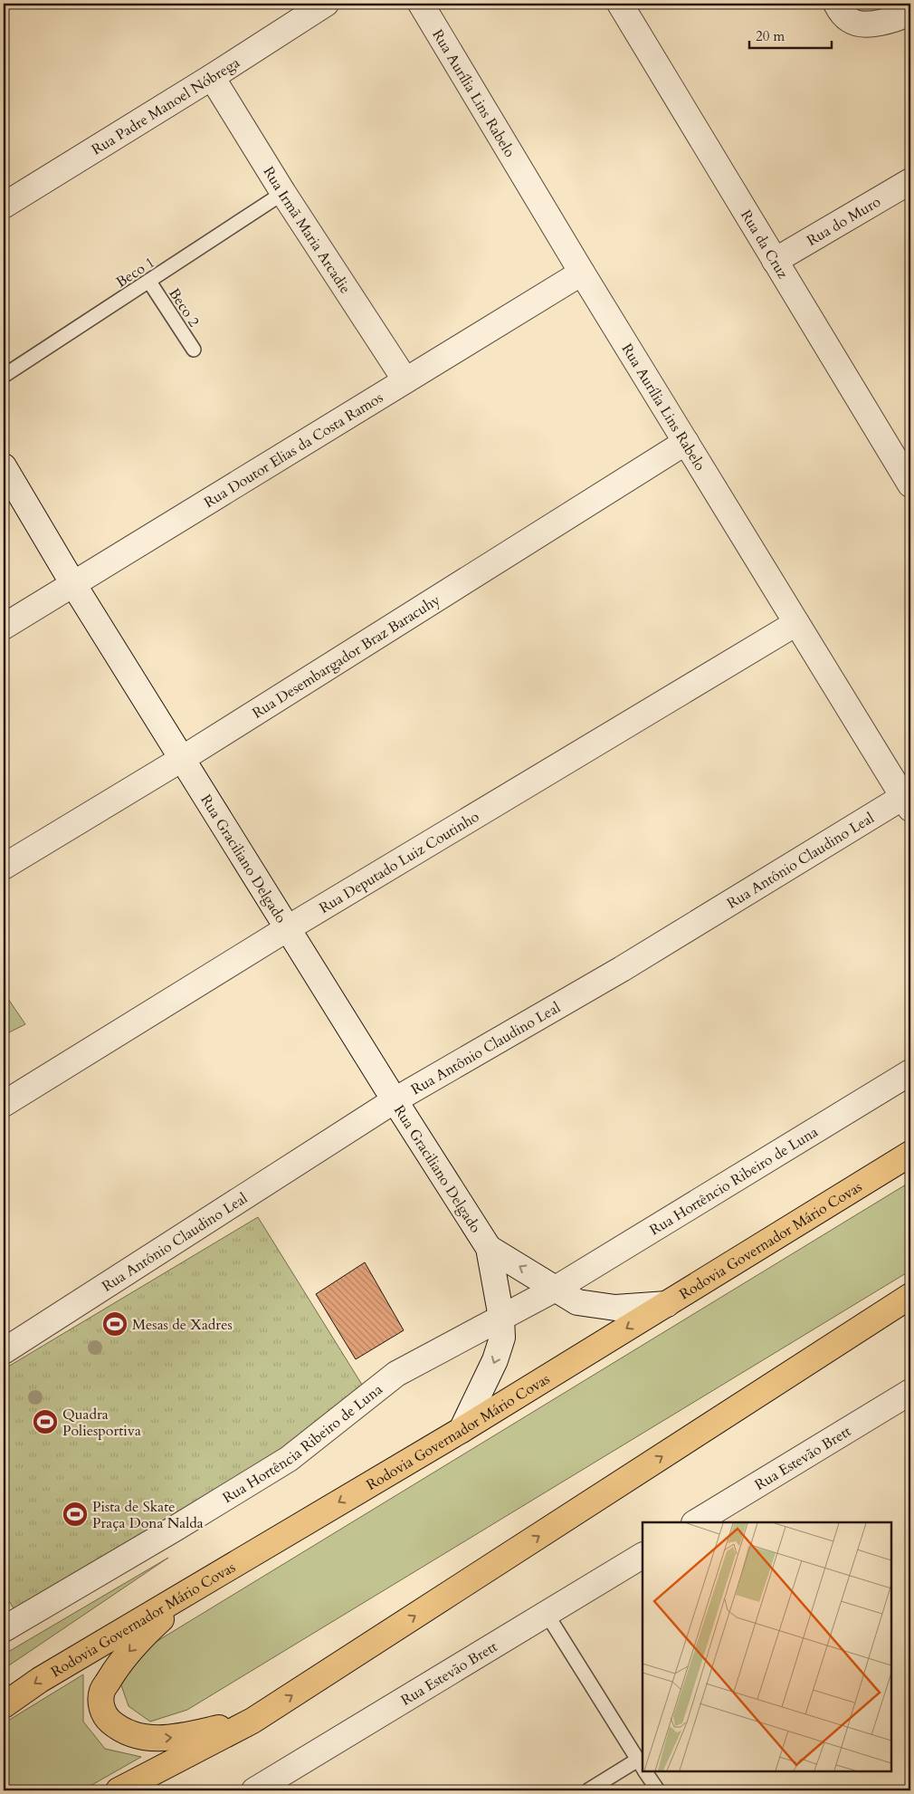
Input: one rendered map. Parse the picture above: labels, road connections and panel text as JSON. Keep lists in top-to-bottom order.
{
  "streets": {
    "highway": ["Rodovia Governador Mário Covas"],
    "street": [
      "Rua Aurília Lins Rabelo",
      "Rua Padre Manoel Nóbrega",
      "Rua do Muro",
      "Rua Irmã Maria Arcadie",
      "Rua da Cruz",
      "Rua Doutor Elias da Costa Ramos",
      "Rua Desembargador Braz Baracuhy",
      "Rua Graciliano Delgado",
      "Rua Antônio Claudino Leal",
      "Rua Deputado Luiz Coutinho",
      "Rua Hortêncio Ribeiro de Luna",
      "Rua Hortência Ribeiro de Luna",
      "Rua Estevão Brett"
    ],
    "lane": ["Beco 1", "Beco 2"]
  },
  "crossings": [
    ["Rua Aurília Lins Rabelo", "Rua Doutor Elias da Costa Ramos"],
    ["Rua Aurília Lins Rabelo", "Rua Desembargador Braz Baracuhy"],
    ["Rua Aurília Lins Rabelo", "Rua Antônio Claudino Leal"],
    ["Rua Aurília Lins Rabelo", "Rua Deputado Luiz Coutinho"],
    ["Rua Padre Manoel Nóbrega", "Rua Irmã Maria Arcadie"],
    ["Rua do Muro", "Rua da Cruz"],
    ["Rua Irmã Maria Arcadie", "Beco 1"],
    ["Rua Irmã Maria Arcadie", "Rua Doutor Elias da Costa Ramos"],
    ["Beco 1", "Beco 2"],
    ["Rua Doutor Elias da Costa Ramos", "Rua Graciliano Delgado"],
    ["Rua Desembargador Braz Baracuhy", "Rua Graciliano Delgado"],
    ["Rua Graciliano Delgado", "Rua Antônio Claudino Leal"],
    ["Rua Graciliano Delgado", "Rua Deputado Luiz Coutinho"],
    ["Rua Graciliano Delgado", "Rua Hortêncio Ribeiro de Luna"],
    ["Rua Graciliano Delgado", "Rodovia Governador Mário Covas"],
    ["Rua Graciliano Delgado", "Rua Hortência Ribeiro de Luna"],
    ["Rua Hortêncio Ribeiro de Luna", "Rua Hortência Ribeiro de Luna"]
  ],
  "places": {
    "sports": ["Mesas de Xadres", "Quadra Poliesportiva", "Pista de Skate Praça Dona Nalda"]
  },
  "scale_bar": "20 m"
}
